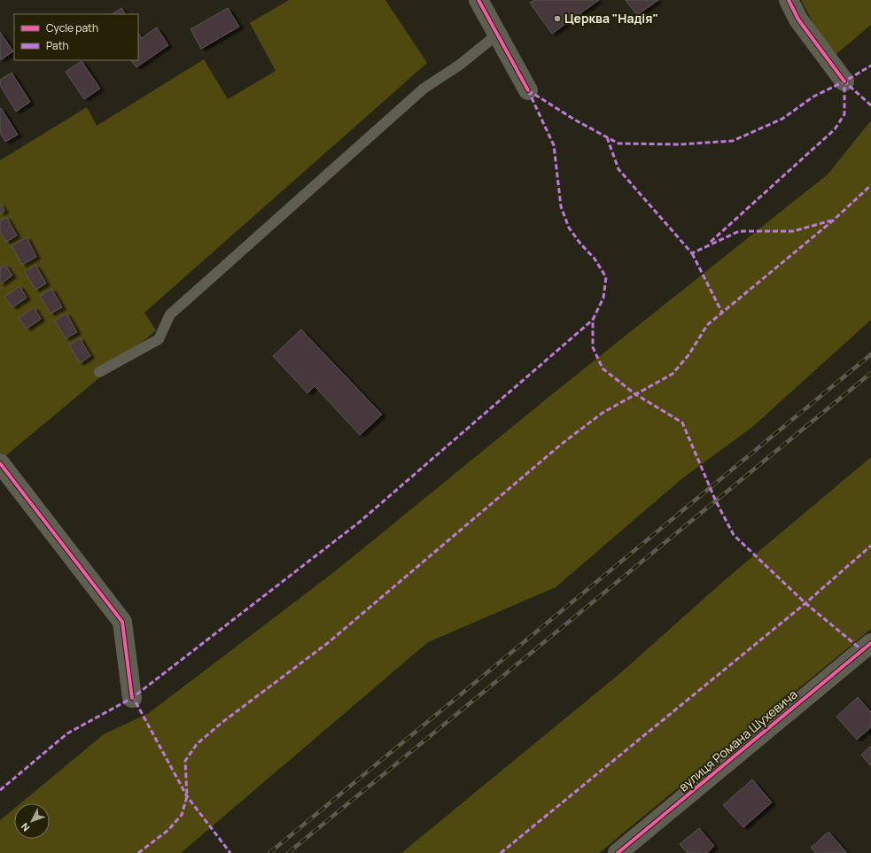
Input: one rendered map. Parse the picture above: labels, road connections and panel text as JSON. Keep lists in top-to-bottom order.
{
  "streets": {
    "street": ["вулиця Романа Шухевича"]
  },
  "places": ["Церква \"Надія\""],
  "legend": ["Cycle path", "Path"],
  "north": "bottom left"
}
